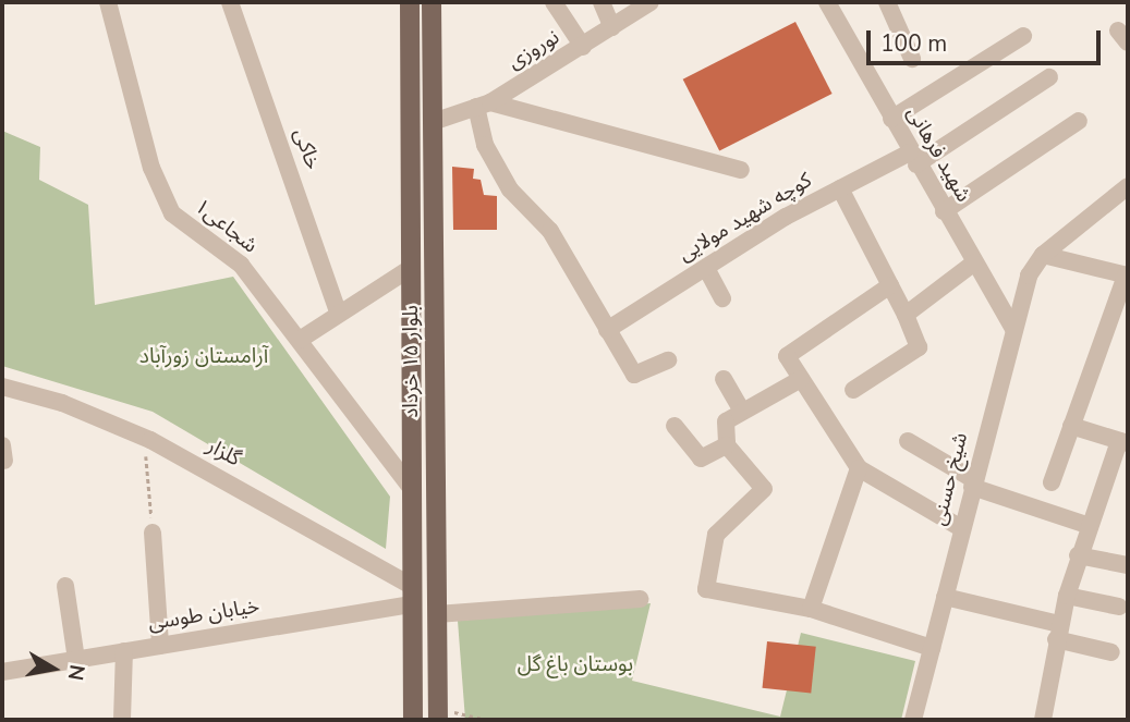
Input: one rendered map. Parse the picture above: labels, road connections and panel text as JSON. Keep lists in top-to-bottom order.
{
  "streets": {
    "main road": ["بلوار ۱۵ خرداد"],
    "street": [
      "نوروزی",
      "خاکی",
      "شهید فرهانی",
      "کوچه شهید مولایی",
      "شجاعی۱",
      "گلزار",
      "شیخ حسنی",
      "خیابان طوسی"
    ]
  },
  "crossings": [
    ["نوروزی", "بلوار ۱۵ خرداد"],
    ["شهید فرهانی", "کوچه شهید مولایی"],
    ["شهید فرهانی", "شیخ حسنی"],
    ["شجاعی۱", "بلوار ۱۵ خرداد"],
    ["بلوار ۱۵ خرداد", "گلزار"],
    ["بلوار ۱۵ خرداد", "خیابان طوسی"],
    ["گلزار", "خیابان طوسی"]
  ],
  "parks": ["آرامستان زورآباد", "بوستان باغ گل"],
  "scale_bar": "100 m",
  "north": "right"
}
